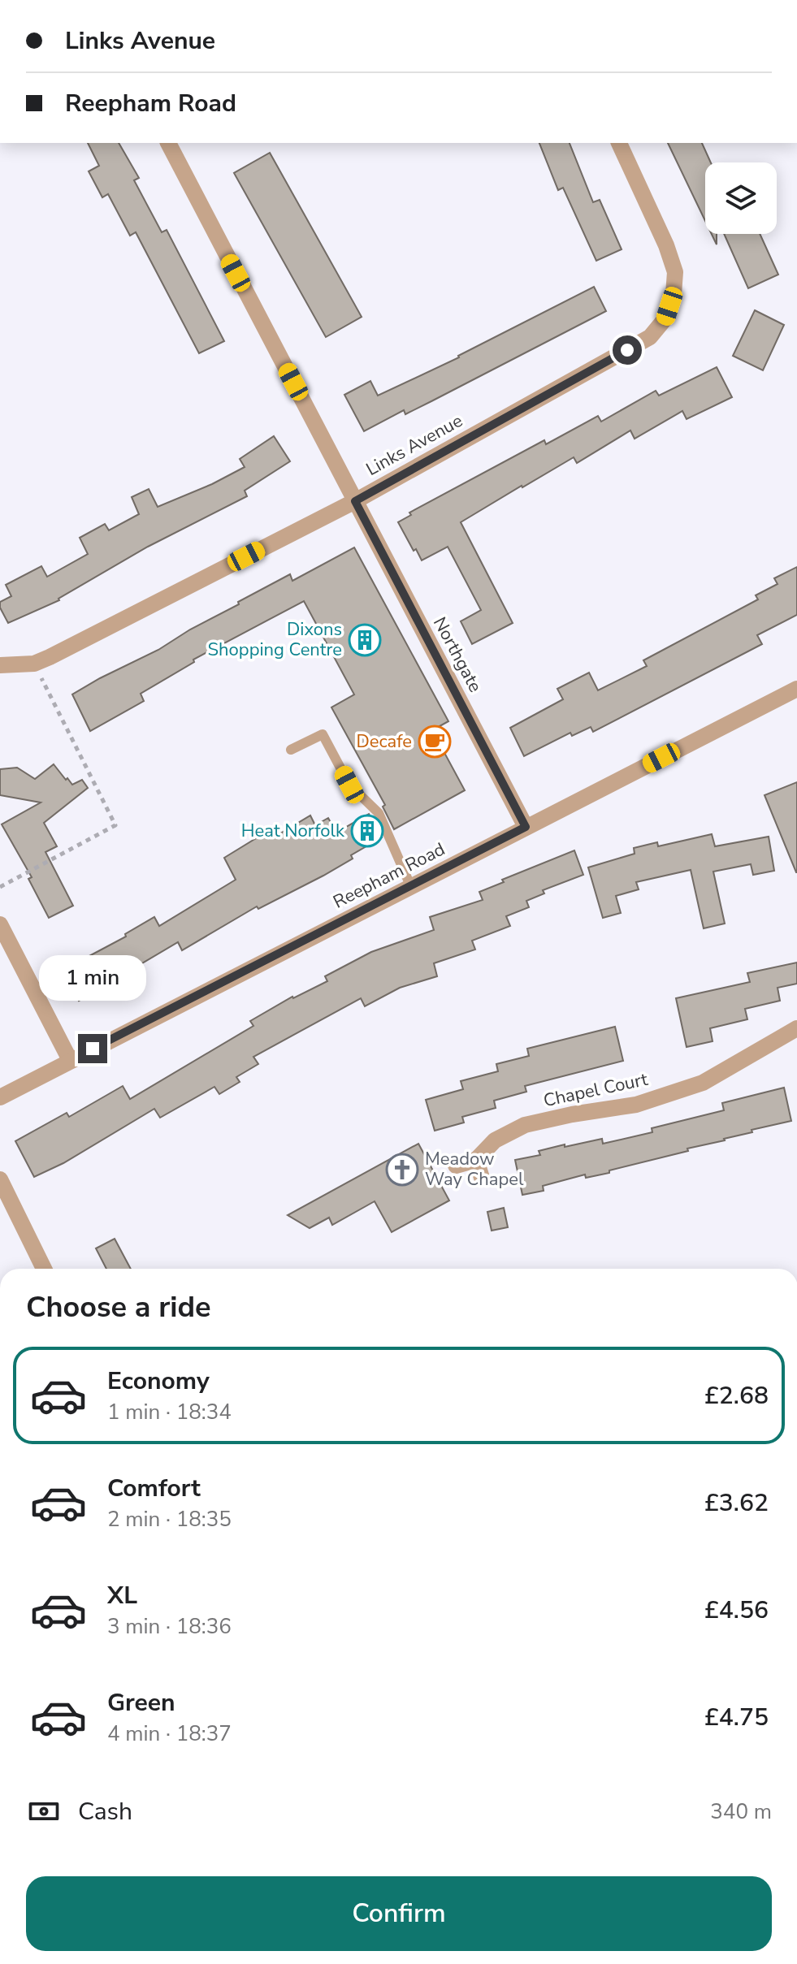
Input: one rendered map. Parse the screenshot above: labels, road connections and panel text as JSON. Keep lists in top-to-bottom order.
{
  "streets": {
    "street": [
      "Links Avenue",
      "Northgate",
      "Reepham Road",
      "Chapel Court"
    ]
  },
  "crossings": [
    ["Links Avenue", "Northgate"],
    ["Northgate", "Reepham Road"]
  ],
  "places": {
    "building": ["Dixons Shopping Centre", "Heat Norfolk"],
    "cafe": ["Decafe"],
    "church": ["Meadow Way Chapel"]
  },
  "page": {
    "banner": ["Links Avenue", "Reepham Road"],
    "bubble": "1 min",
    "heading": "Choose a ride",
    "list": [
      {
        "name": "Economy",
        "note": "1 min · 18:34",
        "value": "£2.68"
      },
      {
        "name": "Comfort",
        "note": "2 min · 18:35",
        "value": "£3.62"
      },
      {
        "name": "XL",
        "note": "3 min · 18:36",
        "value": "£4.56"
      },
      {
        "name": "Green",
        "note": "4 min · 18:37",
        "value": "£4.75"
      }
    ],
    "pay": ["Cash", "340 m"],
    "buttons": "Confirm"
  }
}
